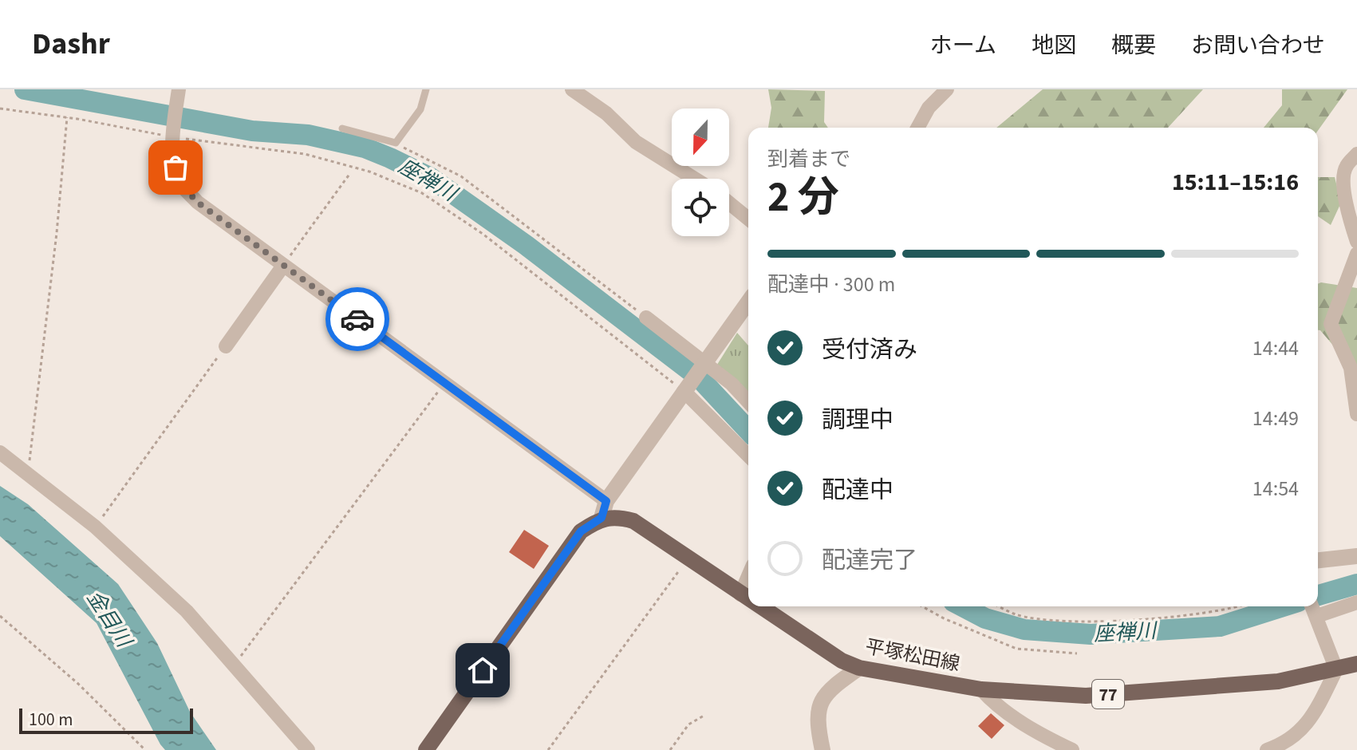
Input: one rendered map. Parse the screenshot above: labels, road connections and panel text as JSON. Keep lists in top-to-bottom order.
{
  "streets": {
    "main road": ["平塚松田線", "77"]
  },
  "water": ["座禅川", "金目川"],
  "scale_bar": "100 m",
  "north": "bottom",
  "page": {
    "header": "Dashr",
    "nav": [
      "ホーム",
      "地図",
      "概要",
      "お問い合わせ"
    ],
    "heading": ["2 分", "到着まで", "15:11–15:16"],
    "bar": "配達中 · 300 m",
    "list": [
      ["受付済み", "14:44"],
      ["調理中", "14:49"],
      ["配達中", "14:54"],
      "配達完了"
    ],
    "scale": "100 m"
  }
}
